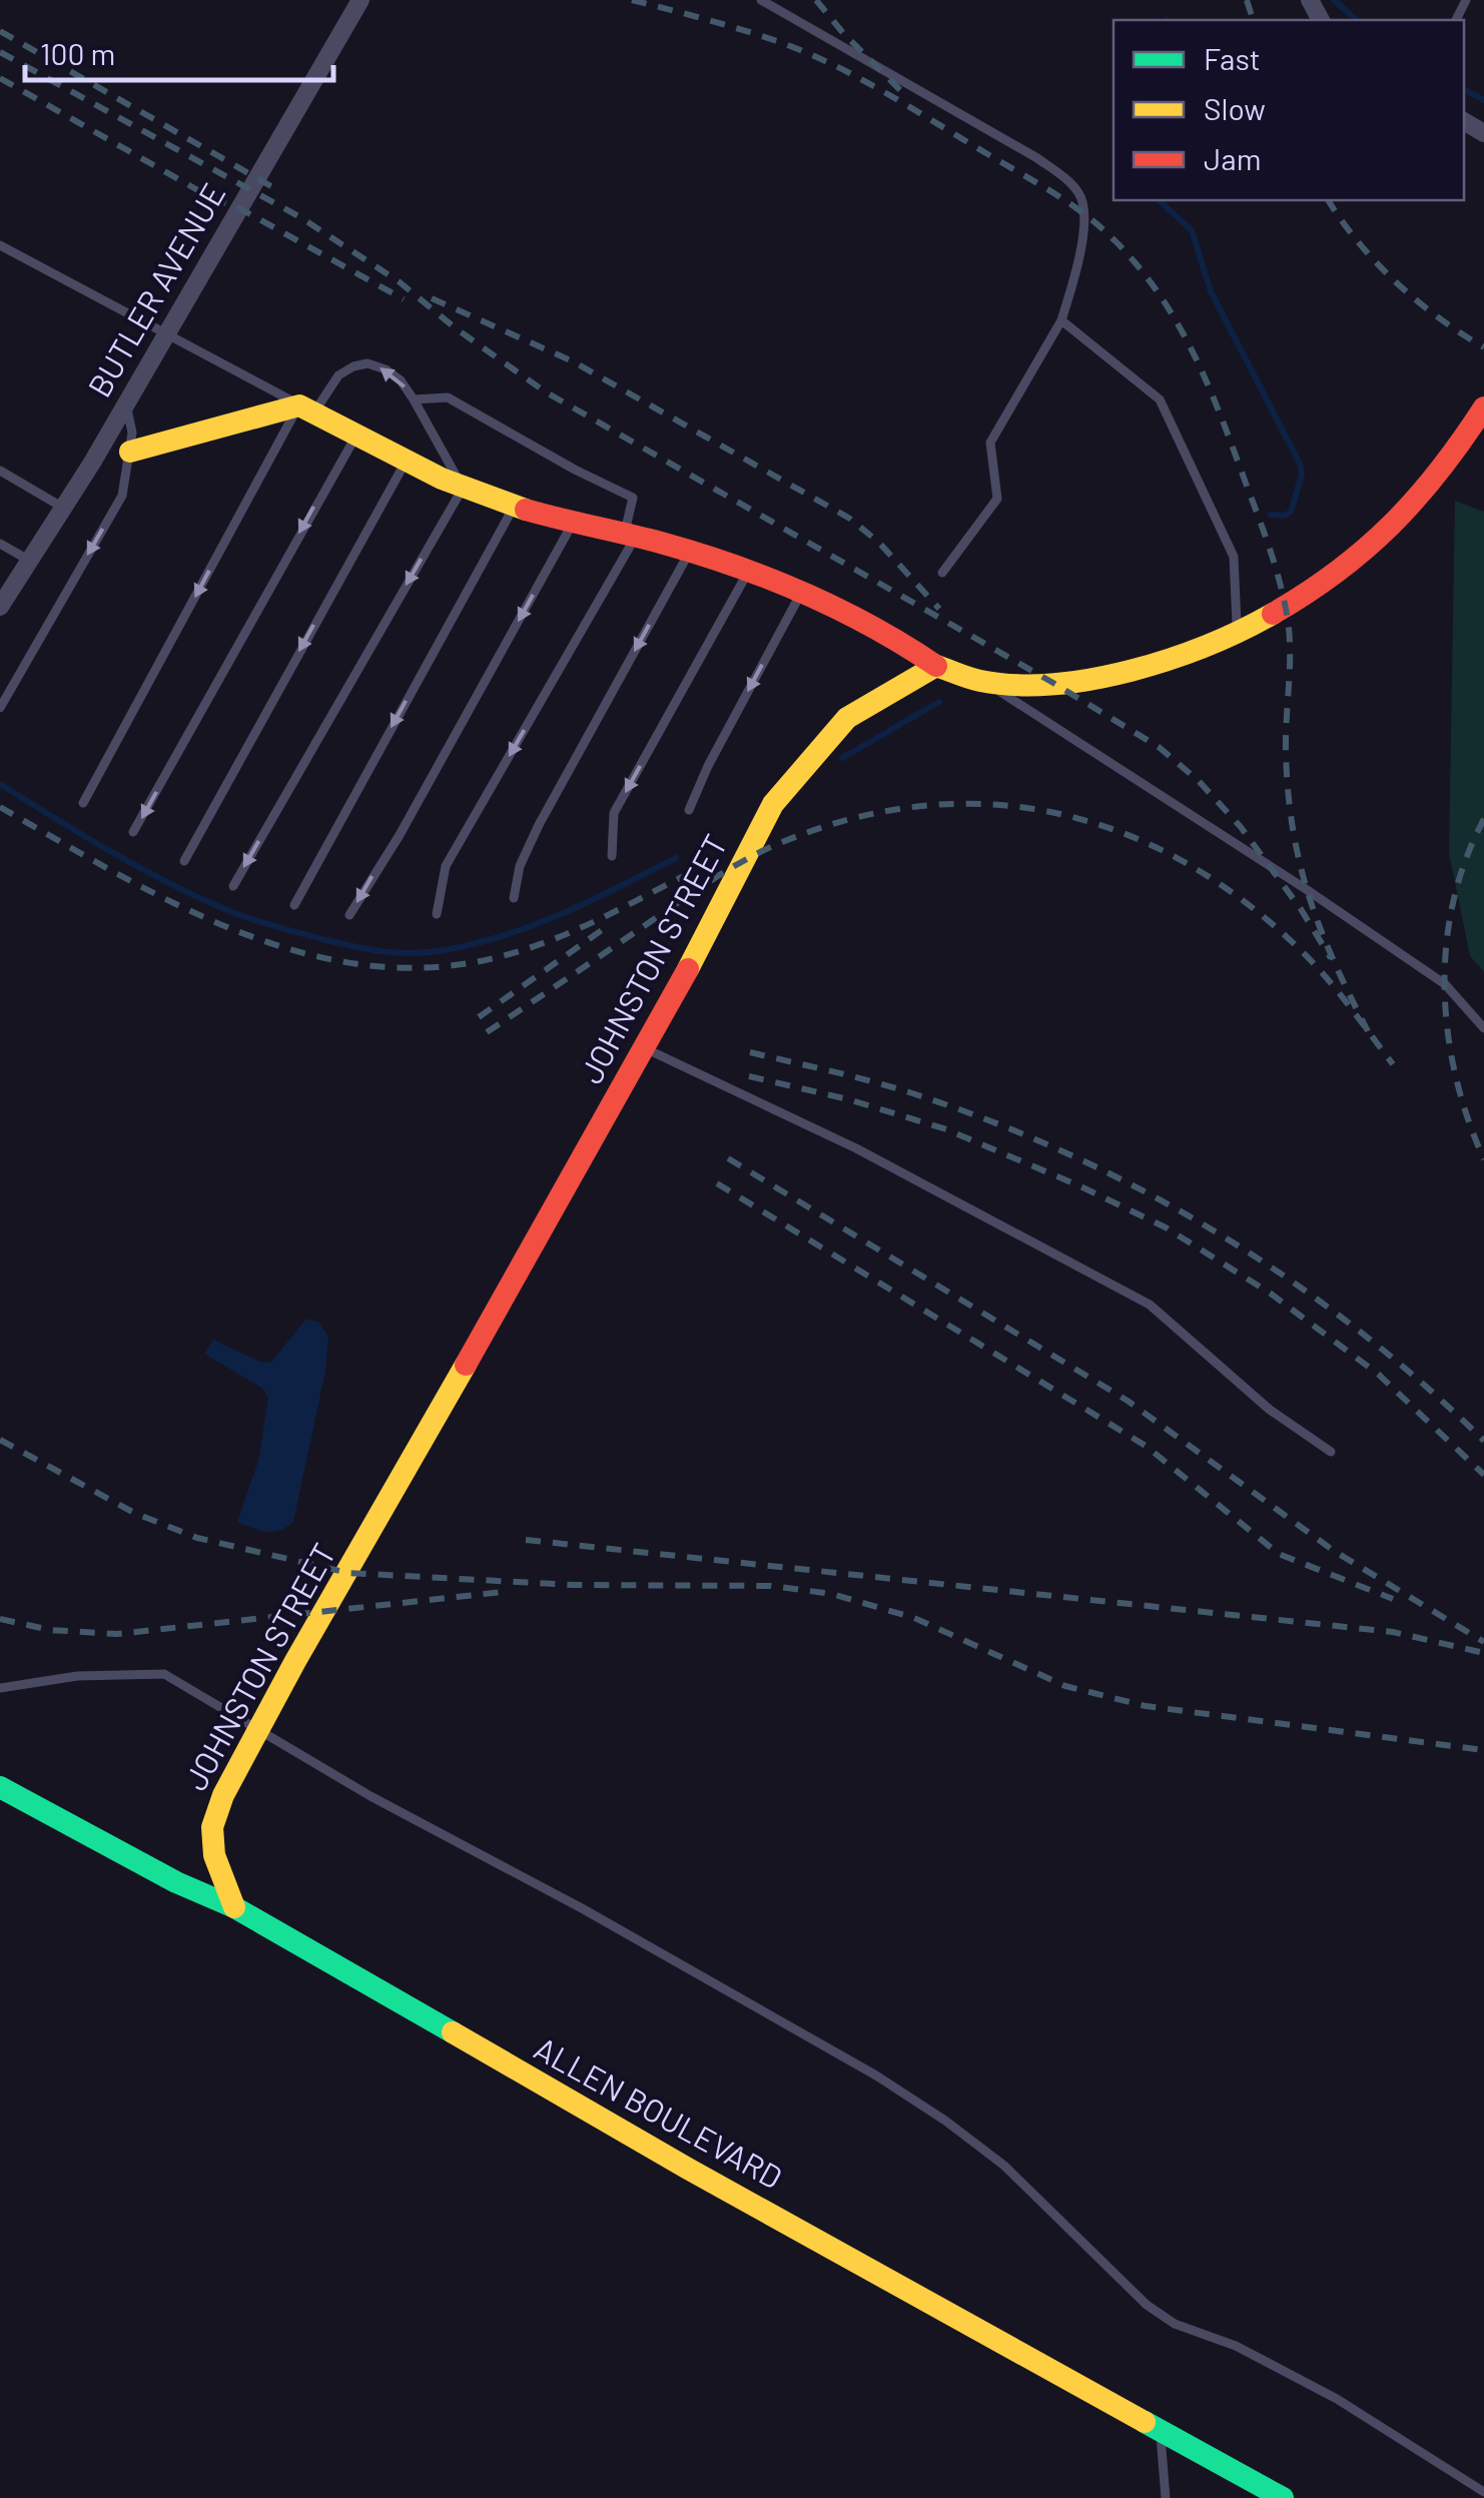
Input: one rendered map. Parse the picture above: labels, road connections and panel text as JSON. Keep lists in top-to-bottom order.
{
  "streets": {
    "street": ["BUTLER AVENUE", "JOHNSTON STREET", "ALLEN BOULEVARD"]
  },
  "crossings": [
    ["JOHNSTON STREET", "ALLEN BOULEVARD"]
  ],
  "legend": ["Fast", "Slow", "Jam"],
  "scale_bar": "100 m"
}
